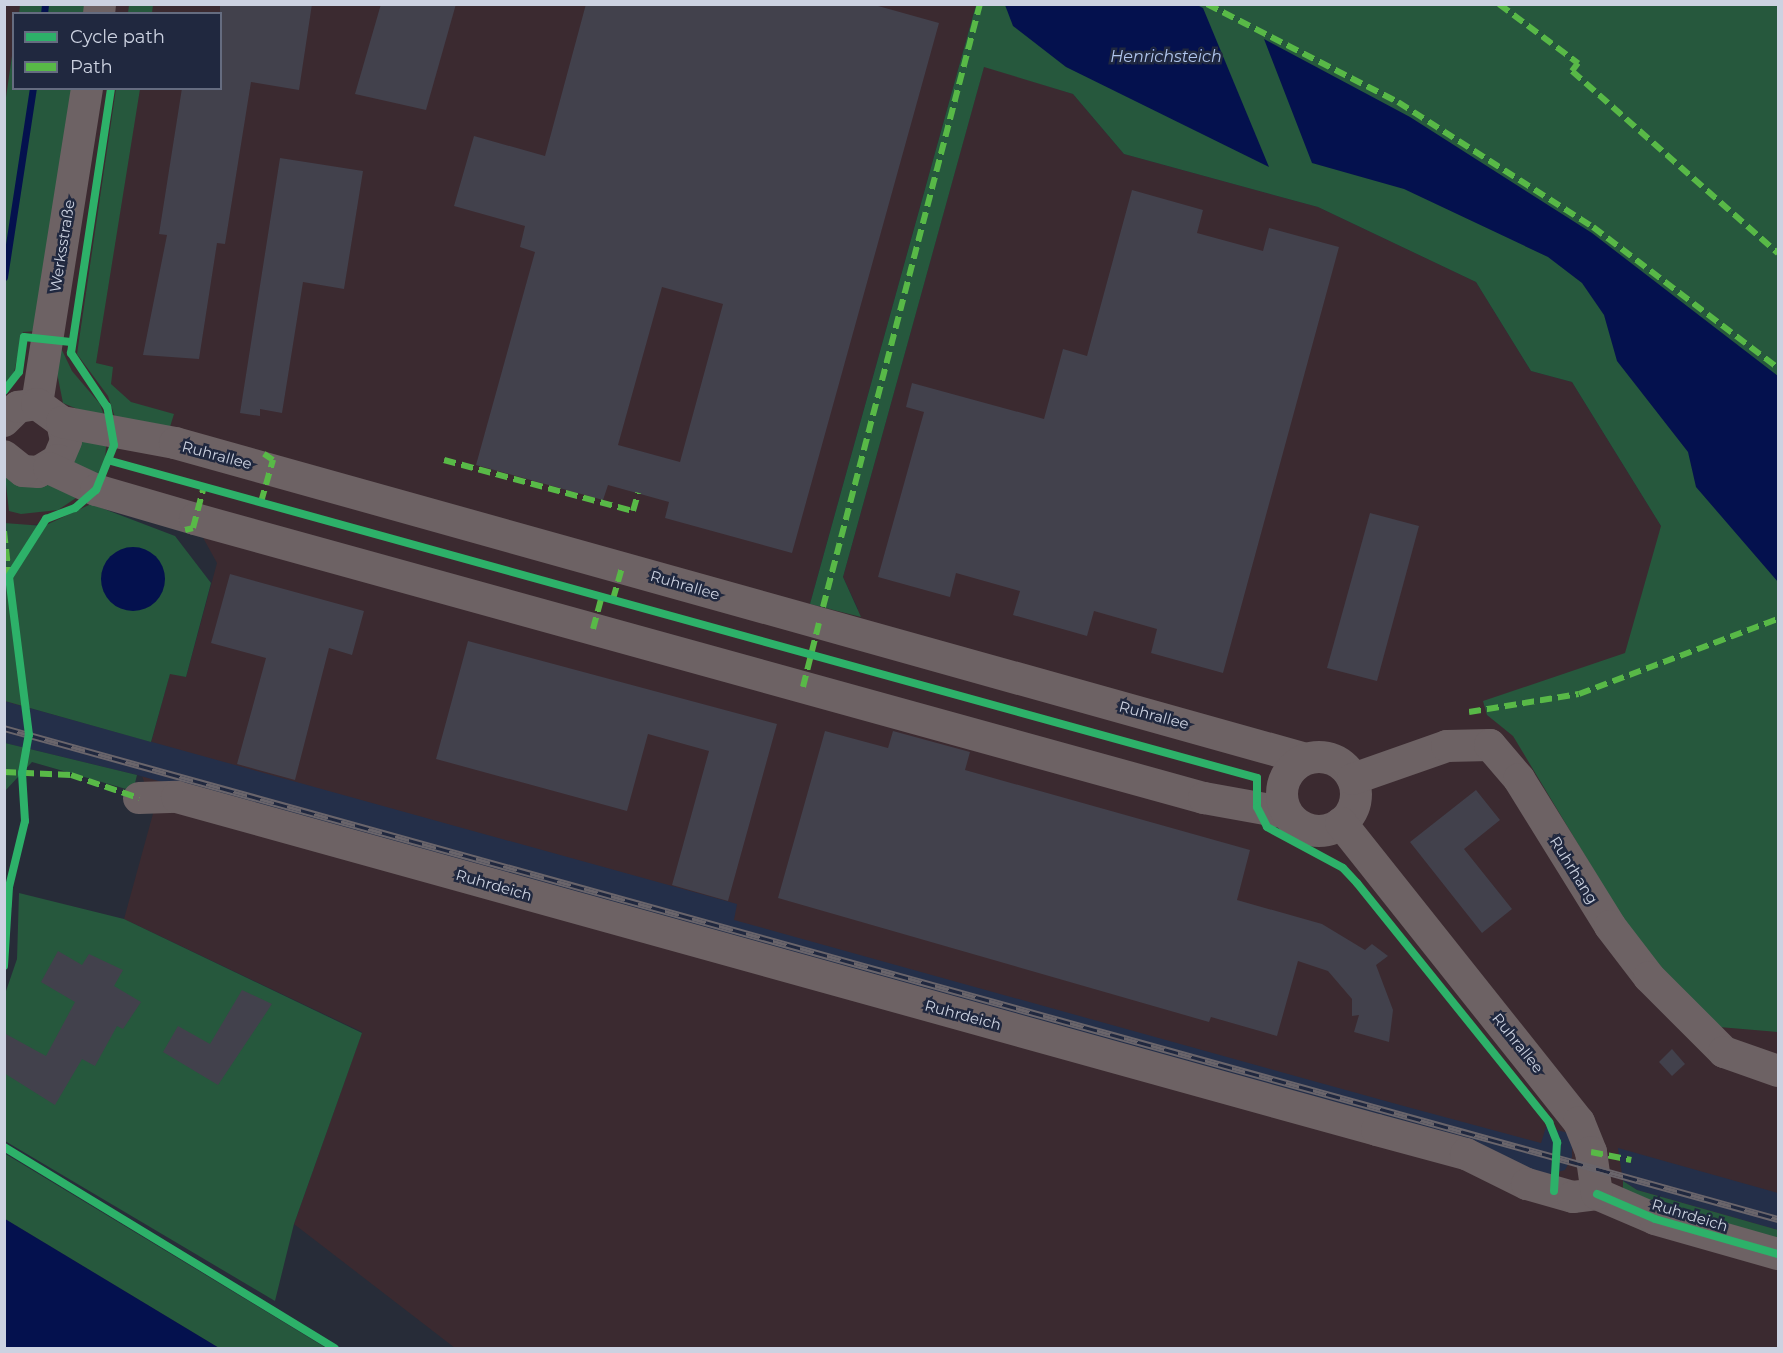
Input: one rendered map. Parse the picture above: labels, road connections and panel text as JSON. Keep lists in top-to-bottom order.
{
  "streets": {
    "street": [
      "Werksstraße",
      "Ruhrallee",
      "Ruhrhang",
      "Ruhrdeich"
    ]
  },
  "crossings": [
    ["Werksstraße", "Ruhrallee"],
    ["Ruhrallee", "Ruhrhang"],
    ["Ruhrallee", "Ruhrdeich"]
  ],
  "water": ["Henrichsteich"],
  "legend": ["Cycle path", "Path"]
}
